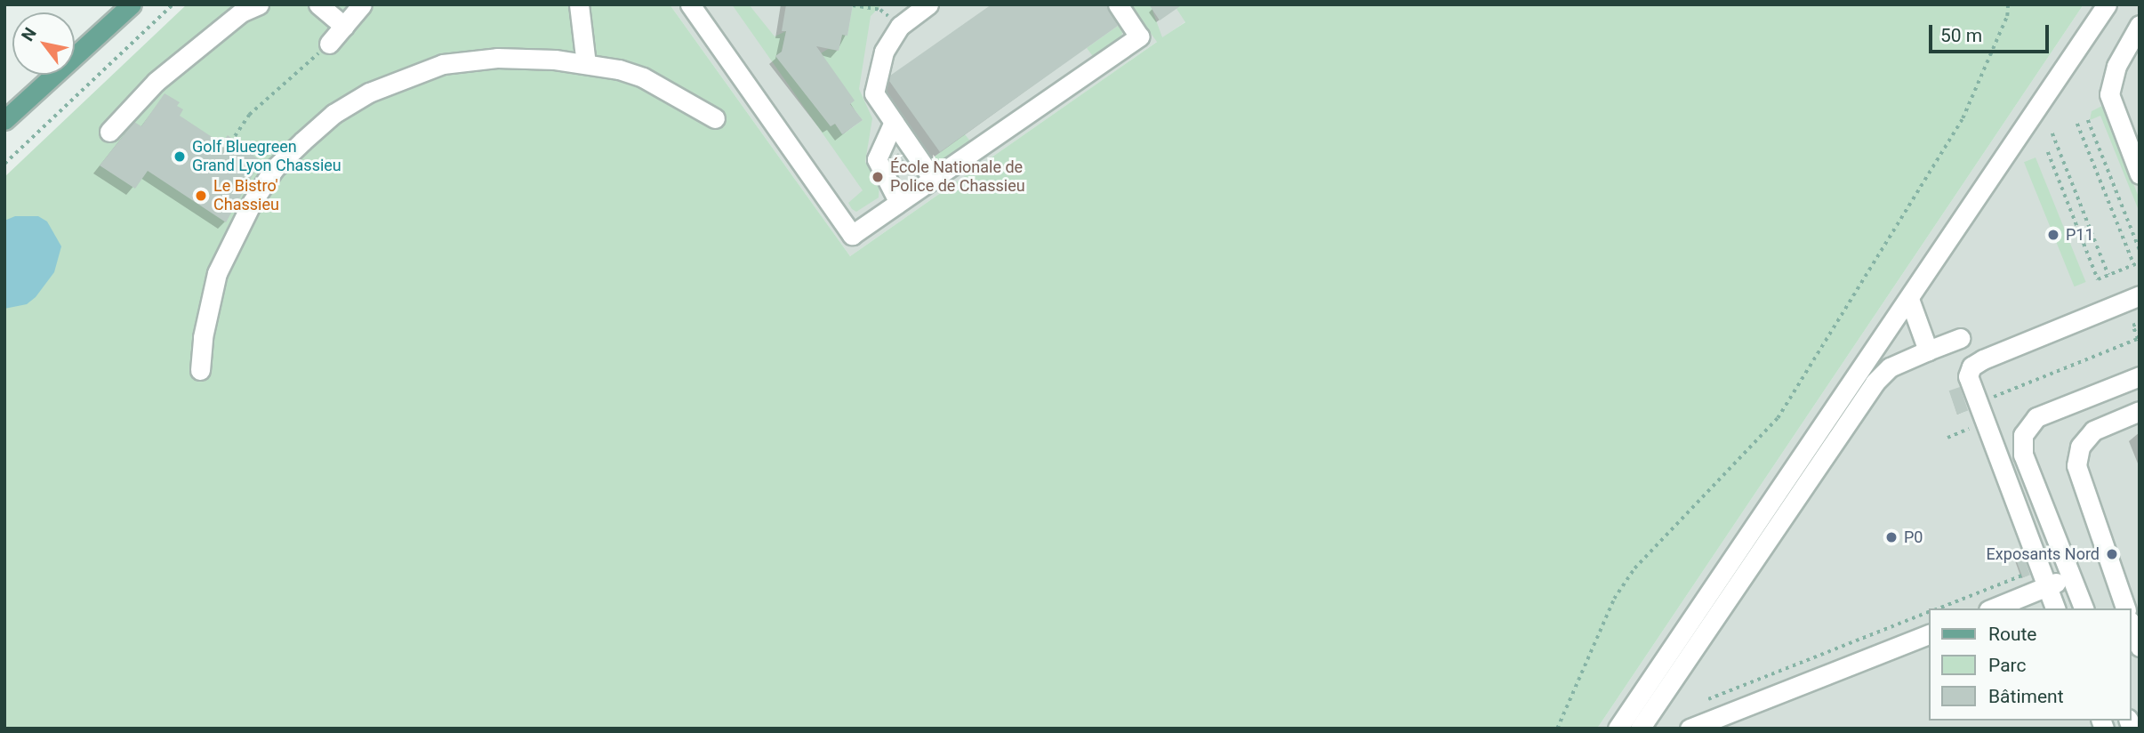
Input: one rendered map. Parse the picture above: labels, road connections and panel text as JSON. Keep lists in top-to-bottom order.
{
  "places": [
    "Golf Bluegreen Grand Lyon Chassieu",
    "École Nationale de Police de Chassieu",
    "Le Bistro' Chassieu",
    "P11",
    "P0",
    "Exposants Nord"
  ],
  "legend": ["Route", "Parc", "Bâtiment"],
  "scale_bar": "50 m",
  "north": "top left"
}
